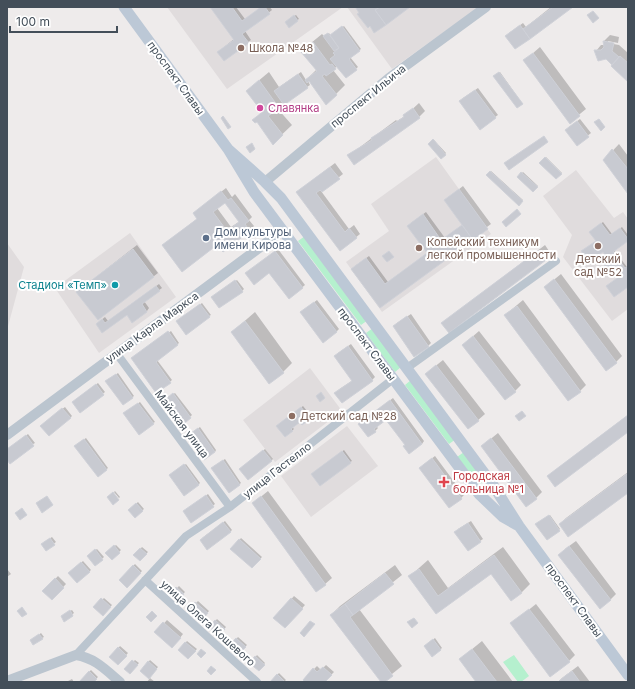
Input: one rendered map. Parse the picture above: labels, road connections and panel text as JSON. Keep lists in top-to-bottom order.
{
  "streets": {
    "main road": [
      "проспект Славы",
      "проспект Ильича",
      "улица Карла Маркса",
      "улица Гастелло"
    ],
    "street": ["Майская улица", "улица Олега Кошевого"]
  },
  "crossings": [
    ["проспект Славы", "проспект Ильича"],
    ["проспект Славы", "улица Карла Маркса"],
    ["проспект Славы", "улица Гастелло"],
    ["улица Карла Маркса", "Майская улица"],
    ["Майская улица", "улица Гастелло"],
    ["улица Гастелло", "улица Олега Кошевого"]
  ],
  "places": {
    "other": [
      "Школа №48",
      "Славянка",
      "Дом культуры имени Кирова",
      "Детский сад №52",
      "Копейский техникум легкой промышенности",
      "Стадион «Темп»",
      "Детский сад №28"
    ],
    "health": ["Городская больница №1"]
  },
  "scale_bar": "100 m"
}
